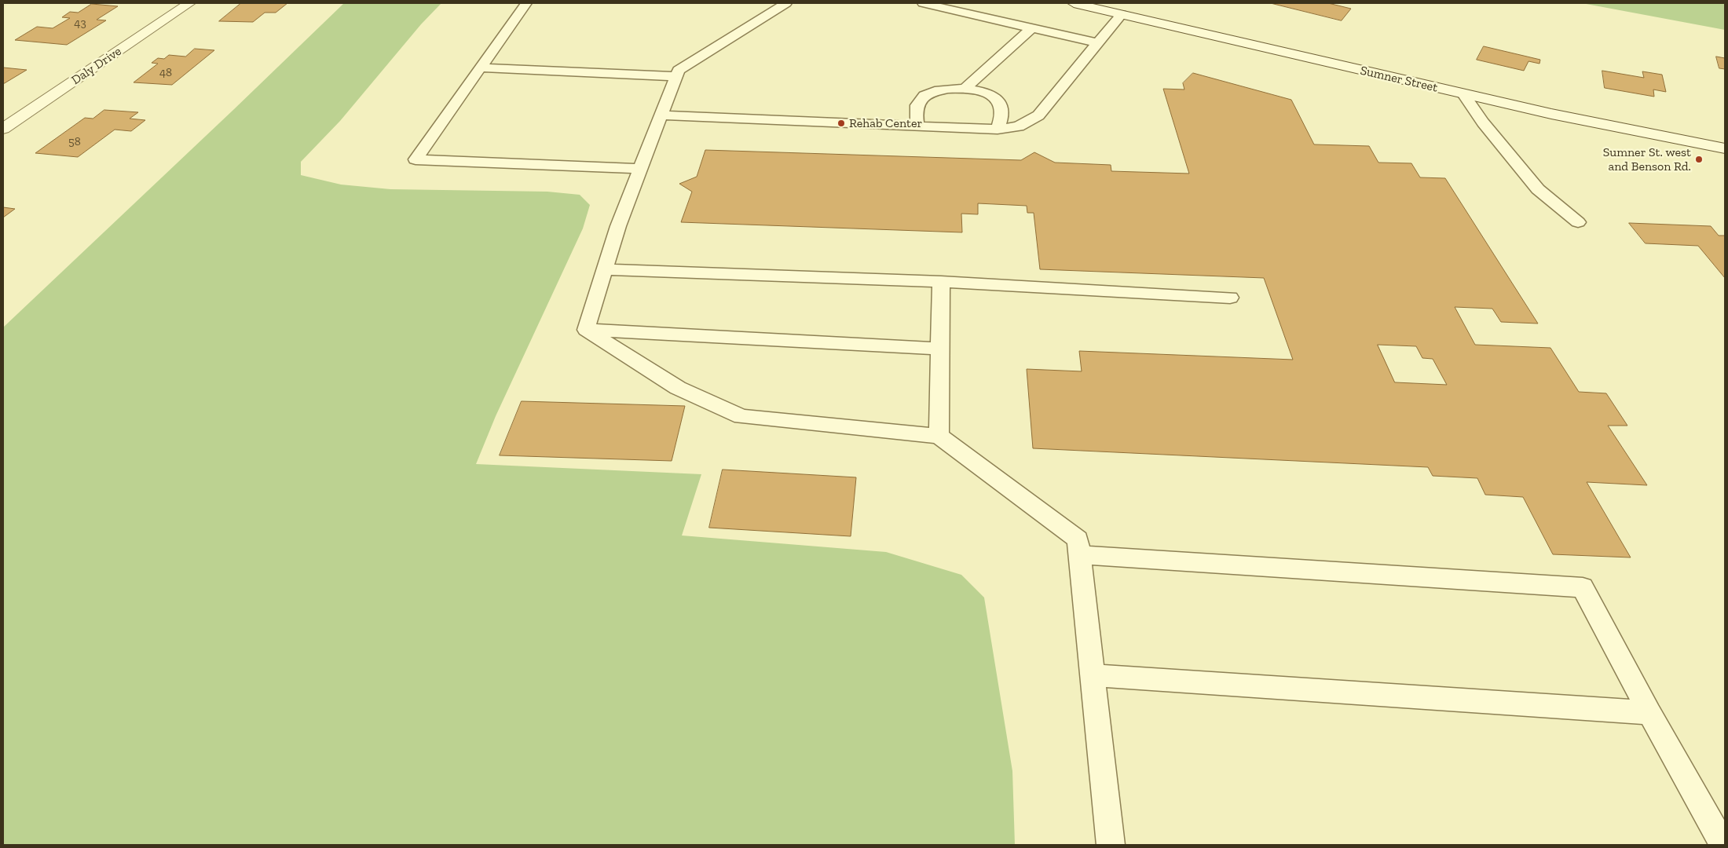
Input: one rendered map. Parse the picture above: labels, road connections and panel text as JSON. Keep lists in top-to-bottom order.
{
  "streets": {
    "main road": ["Daly Drive", "Sumner Street"]
  },
  "places": ["Rehab Center", "Sumner St. west and Benson Rd."],
  "house_numbers": ["43", "48", "58"]
}
